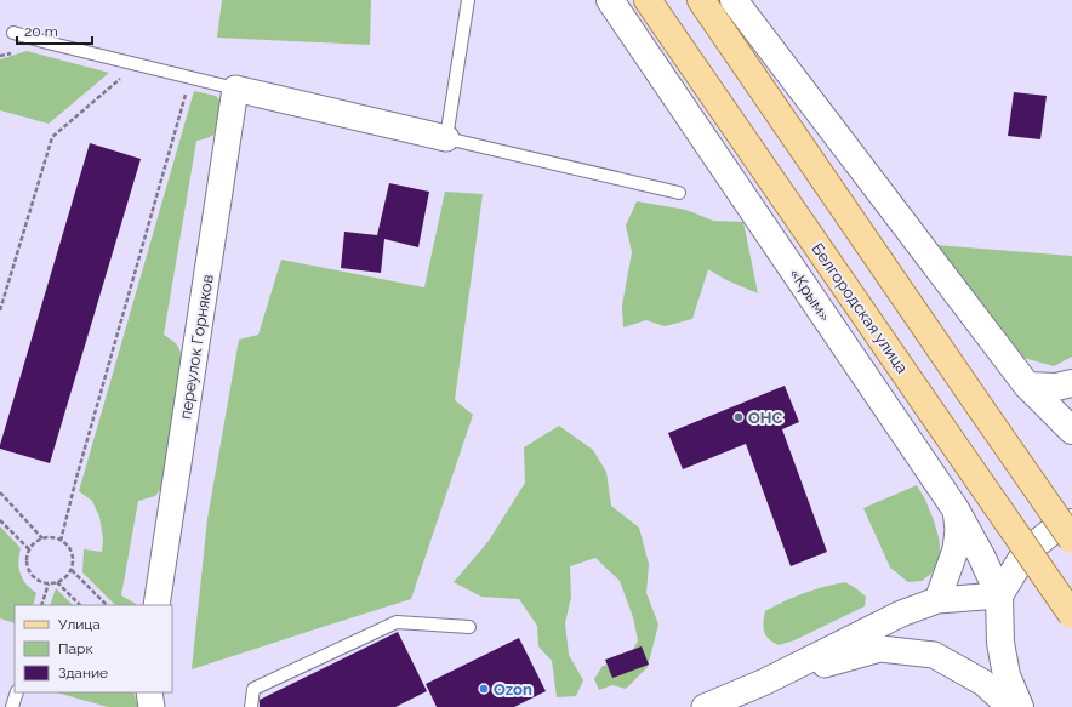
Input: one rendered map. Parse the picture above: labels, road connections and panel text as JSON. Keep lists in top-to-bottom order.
{
  "streets": {
    "main road": ["«Крым»", "Белгородская улица"],
    "street": ["переулок Горняков"]
  },
  "places": ["ОНС", "Ozon"],
  "legend": ["Улица", "Парк", "Здание"],
  "scale_bar": "20 m"
}
